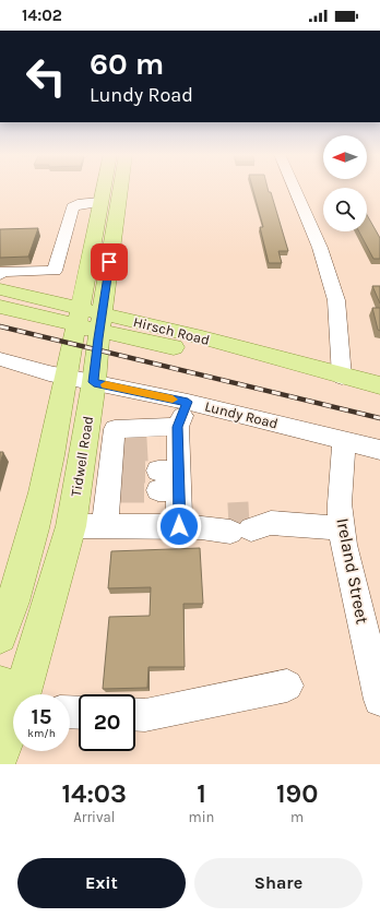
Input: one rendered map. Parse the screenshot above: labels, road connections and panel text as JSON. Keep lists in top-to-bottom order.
{
  "streets": {
    "main road": ["Hirsch Road", "Tidwell Road"],
    "street": ["Lundy Road", "Ireland Street"]
  },
  "crossings": [
    ["Hirsch Road", "Tidwell Road"],
    ["Lundy Road", "Tidwell Road"],
    ["Lundy Road", "Ireland Street"]
  ],
  "north": "left",
  "page": {
    "status": "14:02",
    "turn": ["60 m", "Lundy Road"],
    "speed": "15 km/h",
    "limit": "20",
    "eta": [
      "14:03",
      "Arrival",
      "1",
      "min",
      "190",
      "m"
    ],
    "buttons": ["Exit", "Share"]
  }
}
